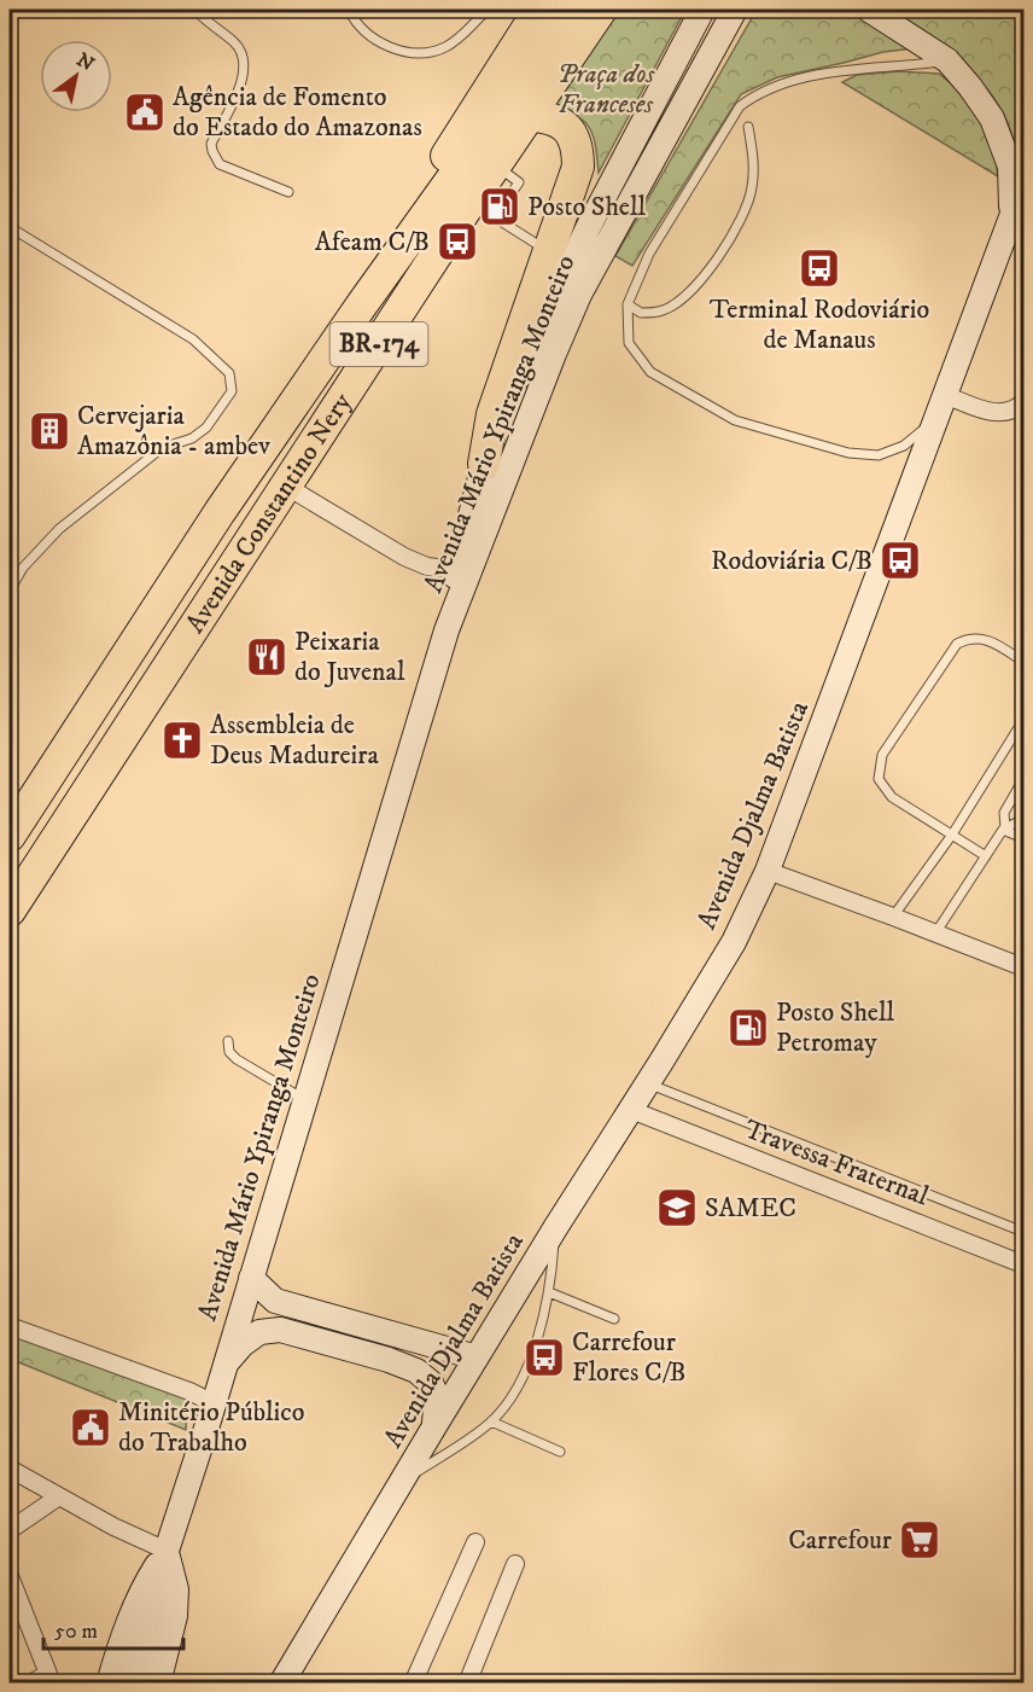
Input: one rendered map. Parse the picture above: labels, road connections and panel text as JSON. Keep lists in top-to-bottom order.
{
  "streets": {
    "highway": ["BR-174", "Avenida Constantino Nery"],
    "main road": ["Avenida Mário Ypiranga Monteiro", "Avenida Djalma Batista"],
    "street": ["Travessa Fraternal"]
  },
  "crossings": [
    ["Avenida Djalma Batista", "Travessa Fraternal"]
  ],
  "parks": ["Praça dos Franceses"],
  "places": {
    "public building": ["Agência de Fomento do Estado do Amazonas", "Minitério Público do Trabalho"],
    "fuel station": ["Posto Shell", "Posto Shell Petromay"],
    "bus stop": [
      "Afeam C/B",
      "Terminal Rodoviário de Manaus",
      "Rodoviária C/B",
      "Carrefour Flores C/B"
    ],
    "building": ["Cervejaria Amazônia - ambev"],
    "restaurant": ["Peixaria do Juvenal"],
    "church": ["Assembleia de Deus Madureira"],
    "school or university": ["SAMEC"],
    "supermarket": ["Carrefour"]
  },
  "scale_bar": "50 m",
  "north": "top right"
}
